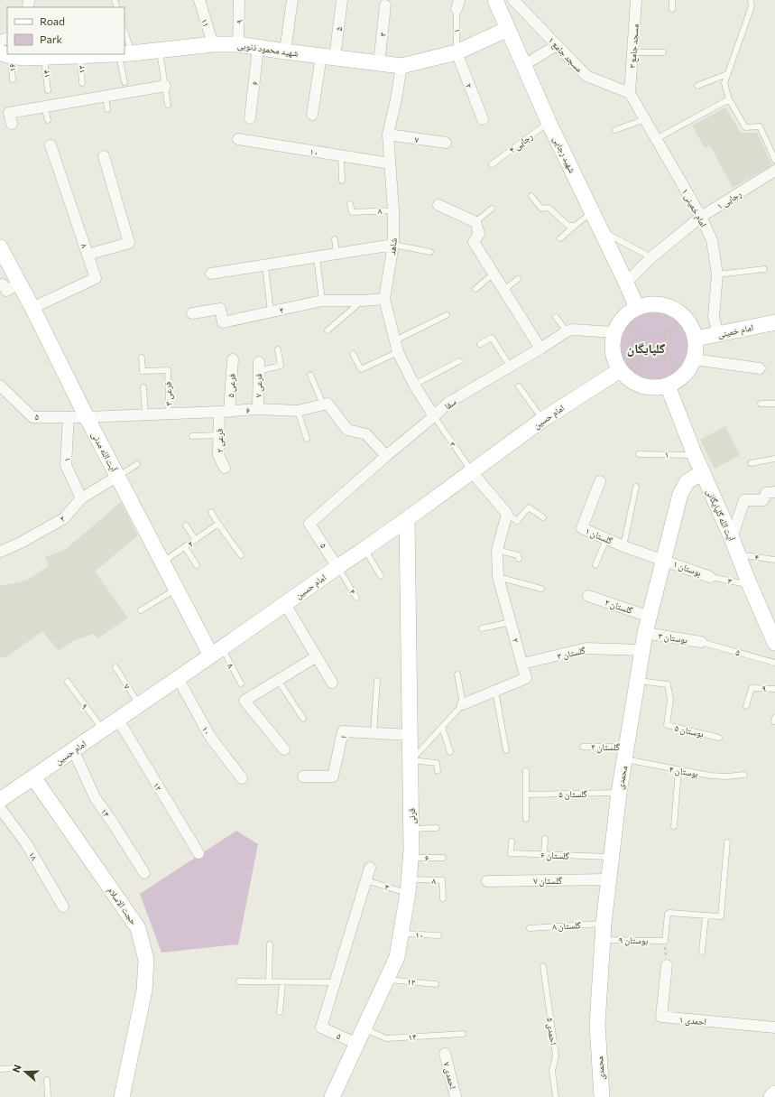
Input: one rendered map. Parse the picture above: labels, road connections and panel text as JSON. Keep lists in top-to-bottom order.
{
  "streets": {
    "street": [
      "۹",
      "۱۱",
      "۵",
      "۱",
      "۳",
      "مسجد جامع ۳",
      "شهید محمود ذنوبی",
      "مسجد جامع ۱",
      "۱۲",
      "۱۴",
      "۶",
      "۲",
      "۷",
      "۱۰",
      "شهید رجایی",
      "رجایی ۱",
      "امام خمینی ۱",
      "۸",
      "شاهد",
      "۴",
      "امام خمینی",
      "فرعی ۵",
      "فرعی ۷",
      "سقا",
      "امام حسین",
      "فرعی ۲",
      "آیت الله مدنی",
      "آیت الله گلپایگانی",
      "گلستان ۱",
      "بوستان ۱",
      "گلستان ۲",
      "بوستان ۳",
      "گلستان ۳",
      "محمدی",
      "قرنی",
      "۱۸",
      "گلستان ۷",
      "حجت الاسلام",
      "احمدی ۱",
      "احمدی ۷"
    ],
    "lane": [
      "۱۶",
      "رجایی ۴",
      "فرعی ۳",
      "بوستان ۵",
      "گلستان ۴",
      "بوستان ۴",
      "گلستان ۵",
      "گلستان ۶",
      "گلستان ۸",
      "بوستان ۹",
      "احمدی ۵"
    ]
  },
  "crossings": [
    ["۹", "شهید محمود ذنوبی"],
    ["۹", "امام حسین"],
    ["۱۱", "شهید محمود ذنوبی"],
    ["۵", "۱"],
    ["۵", "شهید محمود ذنوبی"],
    ["۵", "۶"],
    ["۵", "۴"],
    ["۵", "سقا"],
    ["۵", "امام حسین"],
    ["۵", "آیت الله مدنی"],
    ["۵", "بوستان ۳"],
    ["۵", "قرنی"],
    ["۱", "۳"],
    ["۱", "شهید محمود ذنوبی"],
    ["۱", "۲"],
    ["۱", "آیت الله گلپایگانی"],
    ["۱", "قرنی"],
    ["۳", "شهید محمود ذنوبی"],
    ["۳", "۸"],
    ["۳", "شاهد"],
    ["۳", "سقا"],
    ["۳", "امام حسین"],
    ["۳", "آیت الله مدنی"],
    ["۳", "آیت الله گلپایگانی"],
    ["۳", "بوستان ۱"],
    ["۳", "قرنی"],
    ["مسجد جامع ۳", "مسجد جامع ۱"],
    ["مسجد جامع ۳", "امام خمینی ۱"],
    ["شهید محمود ذنوبی", "۱۶"],
    ["شهید محمود ذنوبی", "۱۲"],
    ["شهید محمود ذنوبی", "۱۴"],
    ["شهید محمود ذنوبی", "۶"],
    ["شهید محمود ذنوبی", "۲"],
    ["شهید محمود ذنوبی", "شهید رجایی"],
    ["شهید محمود ذنوبی", "شاهد"],
    ["مسجد جامع ۱", "امام خمینی ۱"],
    ["۱۲", "امام حسین"],
    ["۱۲", "قرنی"],
    ["۱۴", "امام حسین"],
    ["۱۴", "قرنی"],
    ["۶", "فرعی ۵"],
    ["۶", "فرعی ۷"],
    ["۶", "فرعی ۳"],
    ["۶", "فرعی ۲"],
    ["۶", "آیت الله مدنی"],
    ["۶", "قرنی"],
    ["۲", "آیت الله مدنی"],
    ["۲", "گلستان ۳"],
    ["۲", "قرنی"],
    ["۷", "شاهد"],
    ["۷", "امام حسین"],
    ["رجایی ۴", "شهید رجایی"],
    ["۱۰", "شاهد"],
    ["۱۰", "امام حسین"],
    ["۱۰", "قرنی"],
    ["شهید رجایی", "رجایی ۱"],
    ["رجایی ۱", "امام خمینی ۱"],
    ["امام خمینی ۱", "امام خمینی"],
    ["۸", "شاهد"],
    ["۸", "امام حسین"],
    ["۸", "آیت الله مدنی"],
    ["۸", "قرنی"],
    ["شاهد", "۴"],
    ["شاهد", "سقا"],
    ["۴", "امام حسین"],
    ["۴", "آیت الله گلپایگانی"],
    ["فرعی ۵", "فرعی ۲"],
    ["امام حسین", "آیت الله مدنی"],
    ["امام حسین", "قرنی"],
    ["امام حسین", "حجت الاسلام"],
    ["آیت الله گلپایگانی", "محمدی"],
    ["گلستان ۱", "بوستان ۱"],
    ["گلستان ۱", "محمدی"],
    ["بوستان ۱", "محمدی"],
    ["گلستان ۲", "محمدی"],
    ["بوستان ۳", "محمدی"],
    ["گلستان ۳", "محمدی"],
    ["بوستان ۵", "محمدی"],
    ["گلستان ۴", "بوستان ۴"],
    ["گلستان ۴", "محمدی"],
    ["بوستان ۴", "محمدی"],
    ["محمدی", "گلستان ۵"],
    ["محمدی", "گلستان ۶"],
    ["محمدی", "گلستان ۷"],
    ["محمدی", "گلستان ۸"],
    ["محمدی", "بوستان ۹"]
  ],
  "districts": ["گلپایگان"],
  "legend": ["Road", "Park"],
  "north": "left"
}
